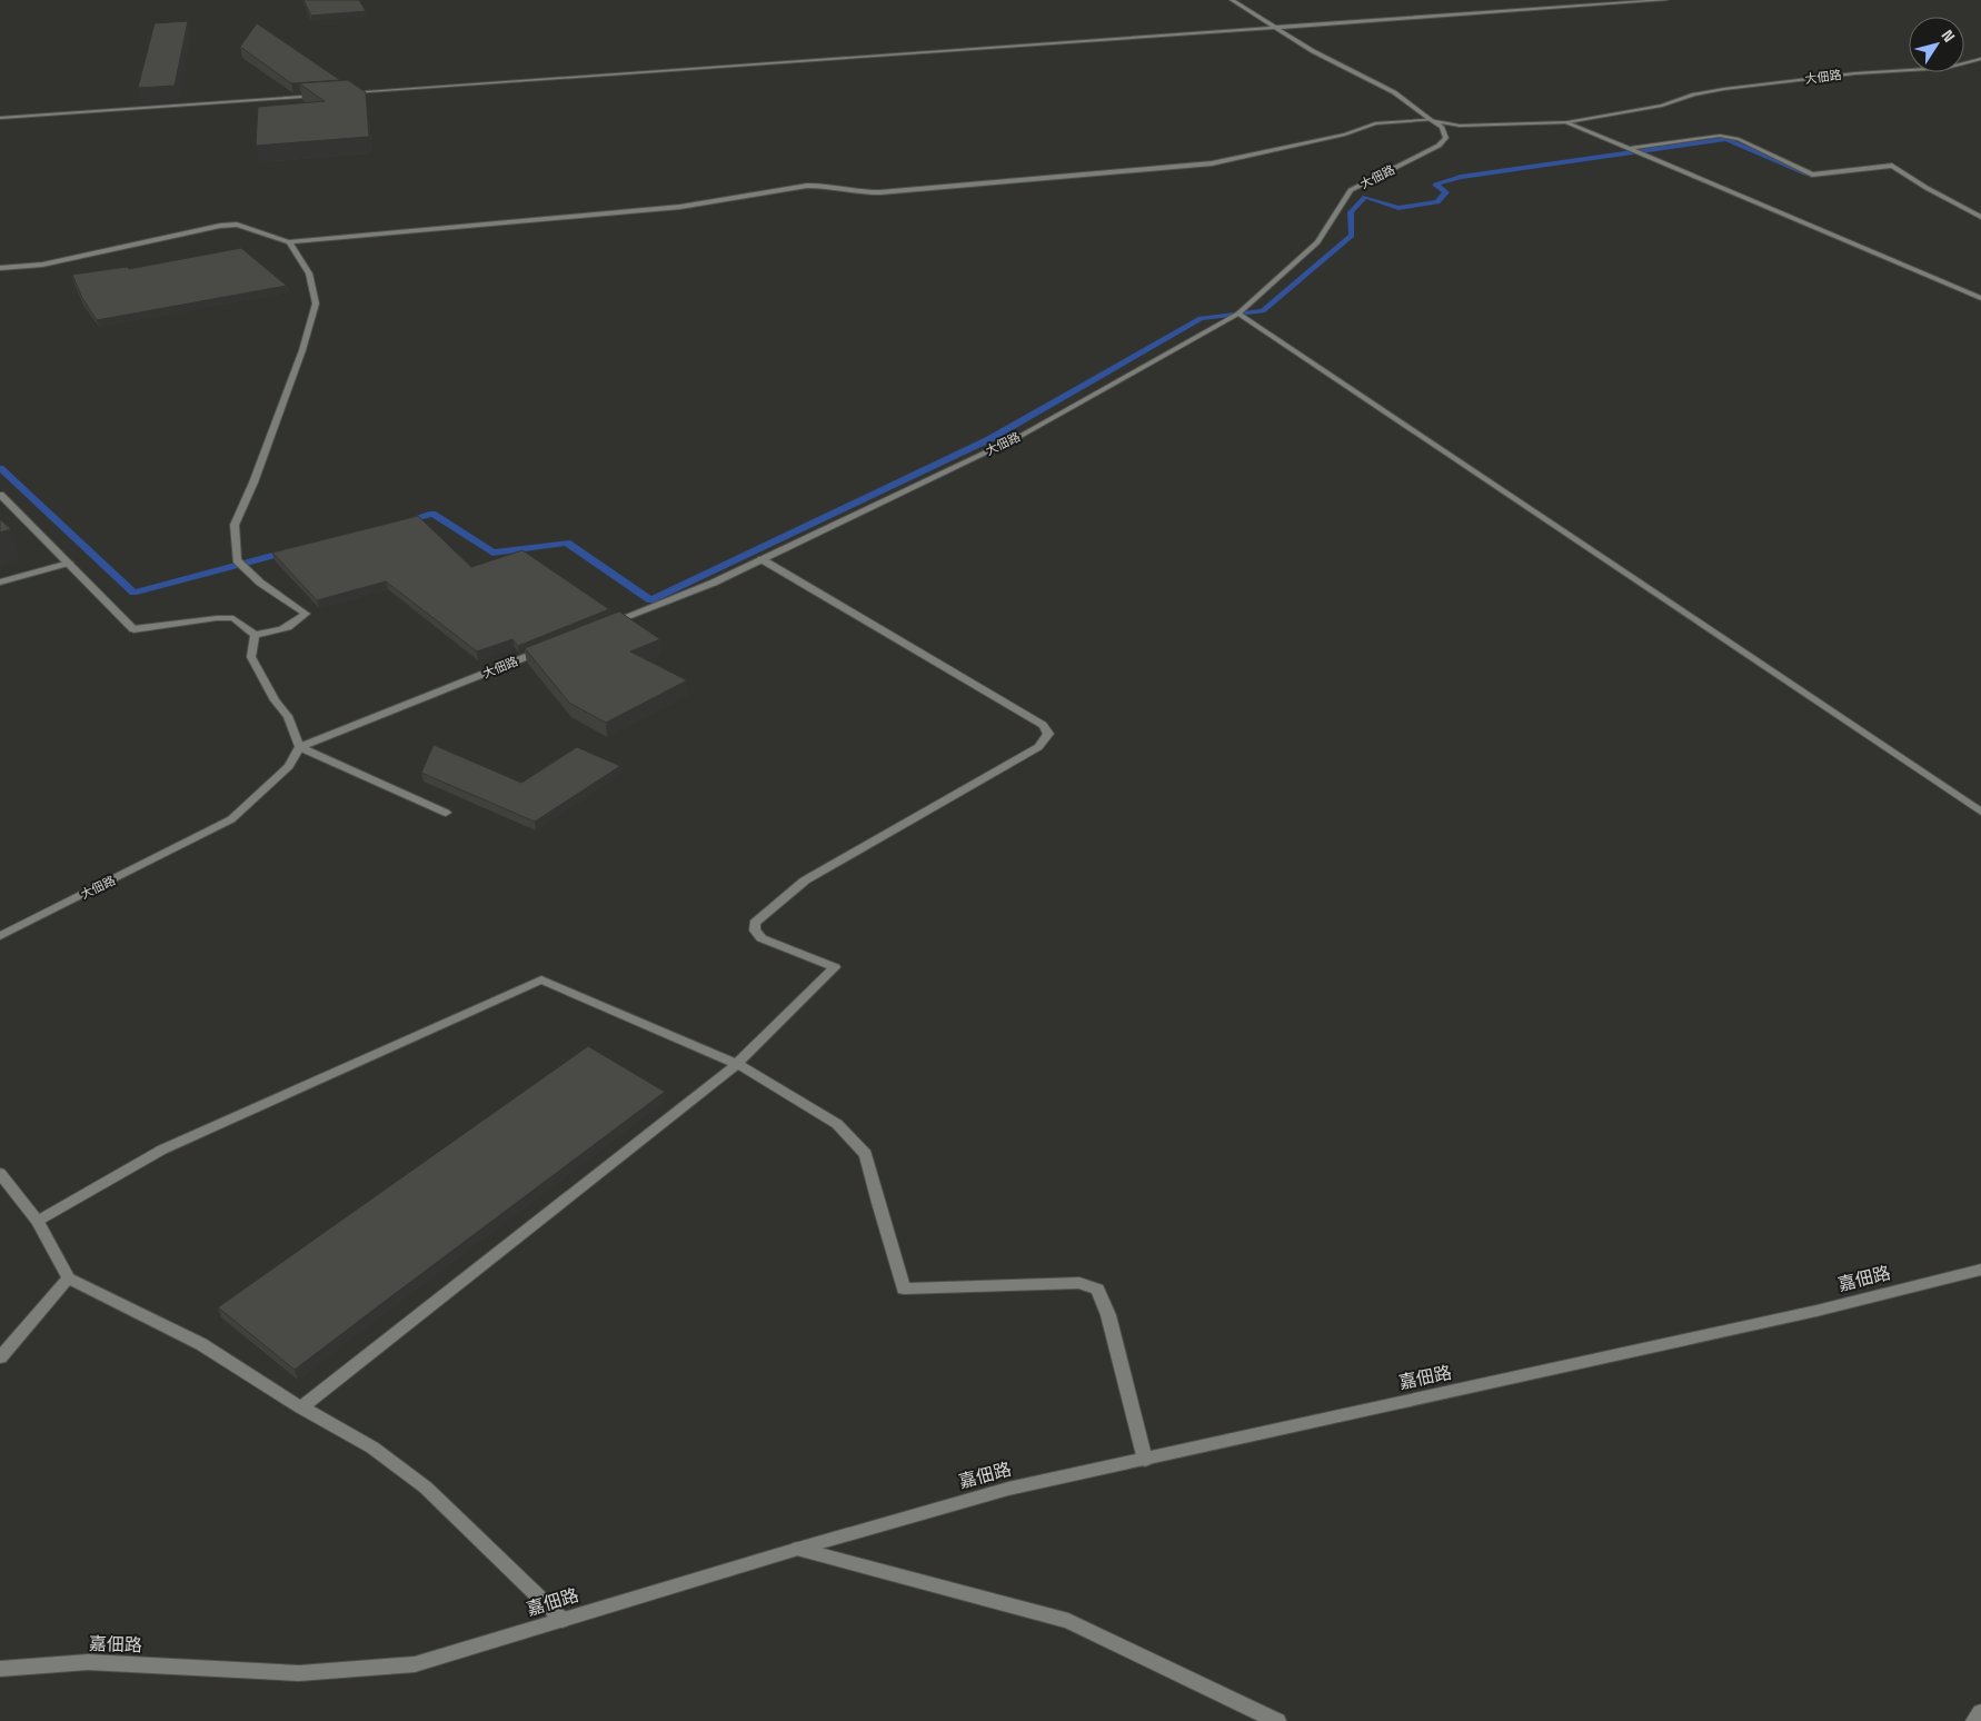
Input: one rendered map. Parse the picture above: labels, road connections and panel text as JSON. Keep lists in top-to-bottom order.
{
  "streets": {
    "street": ["大佃路", "嘉佃路"]
  },
  "north": "top right"
}
